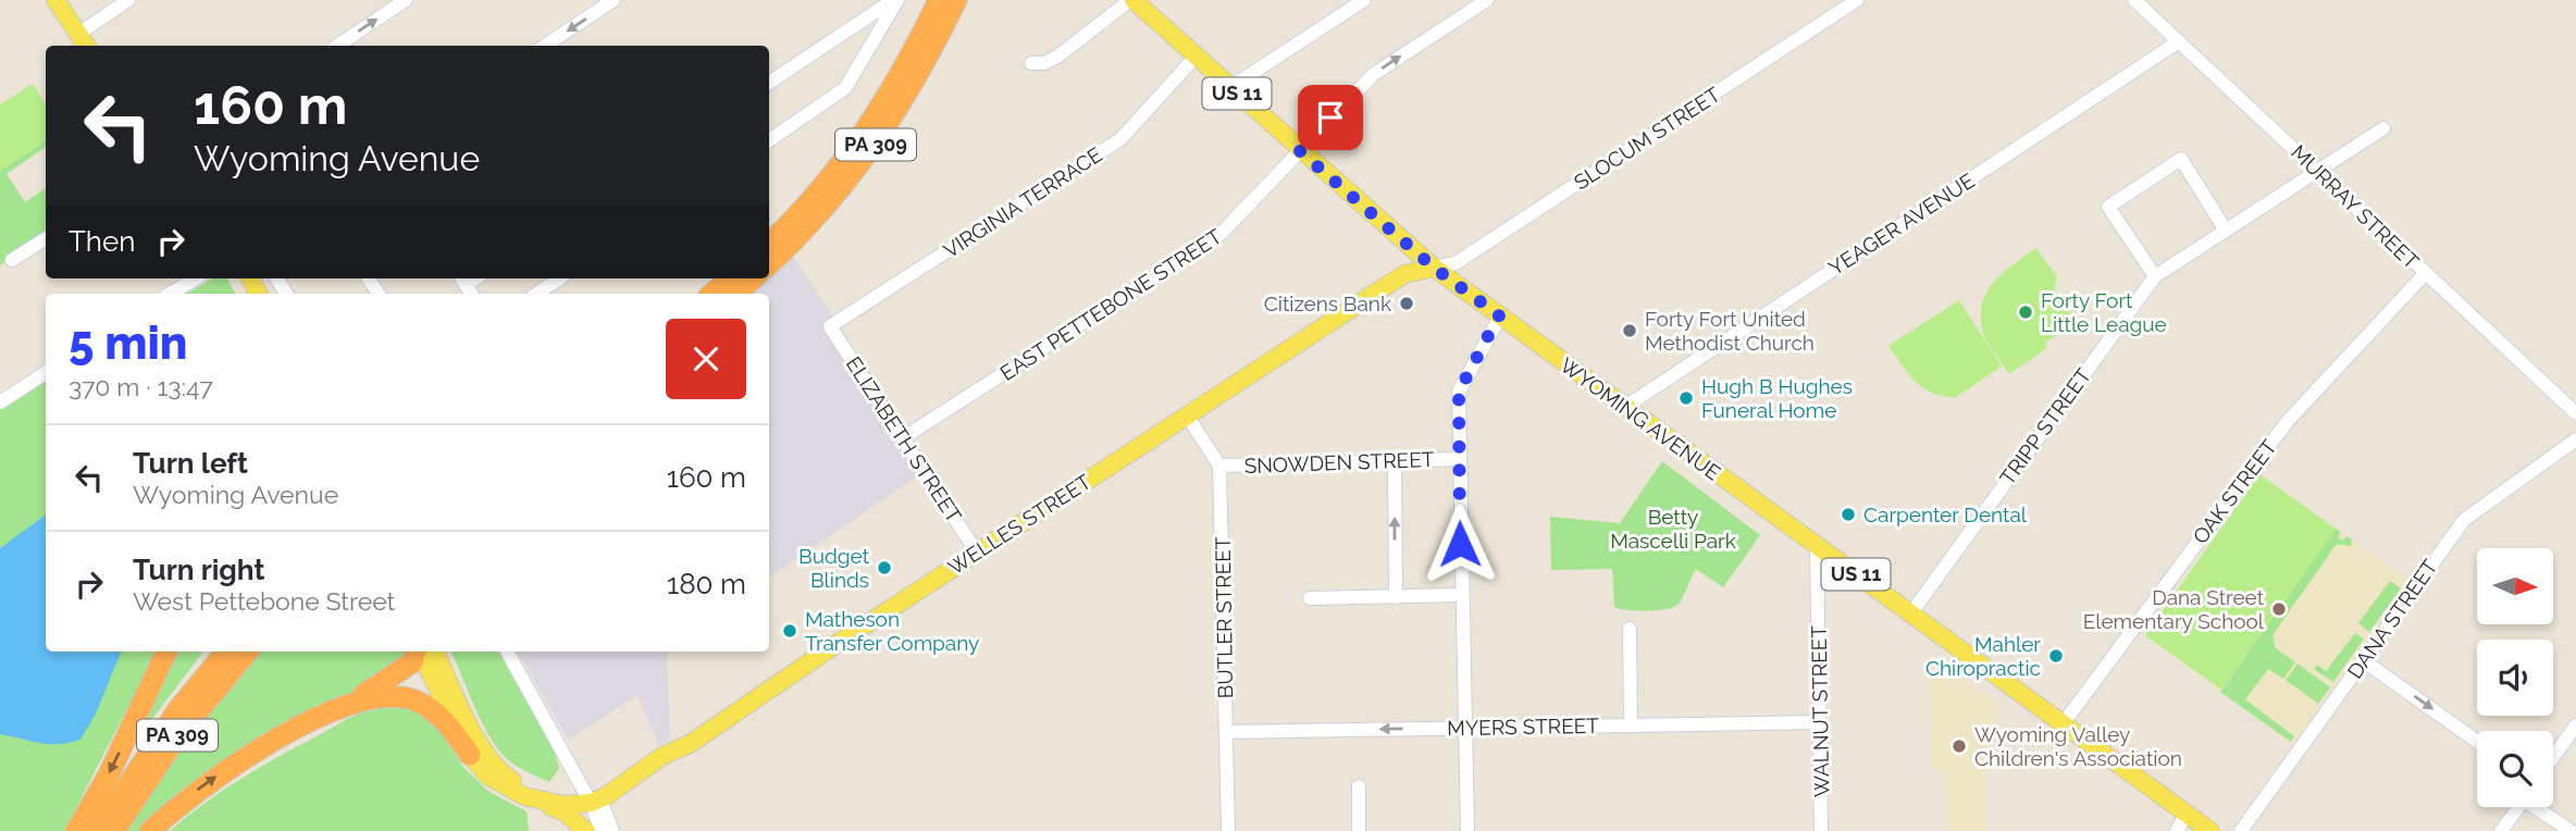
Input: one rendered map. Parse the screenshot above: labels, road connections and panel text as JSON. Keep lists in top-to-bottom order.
{
  "streets": {
    "highway": ["PA 309"],
    "main road": ["US 11", "WYOMING AVENUE", "WELLES STREET"],
    "street": [
      "SLOCUM STREET",
      "VIRGINIA TERRACE",
      "MURRAY STREET",
      "YEAGER AVENUE",
      "EAST PETTEBONE STREET",
      "TRIPP STREET",
      "ELIZABETH STREET",
      "SNOWDEN STREET",
      "OAK STREET",
      "BUTLER STREET",
      "DANA STREET",
      "WALNUT STREET",
      "MYERS STREET"
    ]
  },
  "crossings": [
    ["SLOCUM STREET", "WYOMING AVENUE"],
    ["SLOCUM STREET", "WELLES STREET"],
    ["VIRGINIA TERRACE", "WYOMING AVENUE"],
    ["VIRGINIA TERRACE", "ELIZABETH STREET"],
    ["MURRAY STREET", "YEAGER AVENUE"],
    ["MURRAY STREET", "TRIPP STREET"],
    ["MURRAY STREET", "OAK STREET"],
    ["YEAGER AVENUE", "WYOMING AVENUE"],
    ["EAST PETTEBONE STREET", "WYOMING AVENUE"],
    ["EAST PETTEBONE STREET", "ELIZABETH STREET"],
    ["WYOMING AVENUE", "TRIPP STREET"],
    ["WYOMING AVENUE", "OAK STREET"],
    ["WYOMING AVENUE", "WELLES STREET"],
    ["WYOMING AVENUE", "WALNUT STREET"],
    ["ELIZABETH STREET", "WELLES STREET"],
    ["SNOWDEN STREET", "BUTLER STREET"],
    ["BUTLER STREET", "MYERS STREET"],
    ["WALNUT STREET", "MYERS STREET"]
  ],
  "one_way": ["MYERS STREET"],
  "parks": ["Betty Mascelli Park"],
  "places": [
    "Citizens Bank",
    "Forty Fort Little League",
    "Forty Fort United Methodist Church",
    "Hugh B Hughes Funeral Home",
    "Carpenter Dental",
    "Budget Blinds",
    "Dana Street Elementary School",
    "Matheson Transfer Company",
    "Mahler Chiropractic",
    "Wyoming Valley Children's Association"
  ],
  "north": "right",
  "page": {
    "turn": ["160 m", "Wyoming Avenue"],
    "then": "Then",
    "heading": ["5 min", "370 m · 13:47"],
    "list": [
      {
        "name": "Turn left",
        "note": "Wyoming Avenue",
        "value": "160 m"
      },
      {
        "name": "Turn right",
        "note": "West Pettebone Street",
        "value": "180 m"
      }
    ]
  }
}
